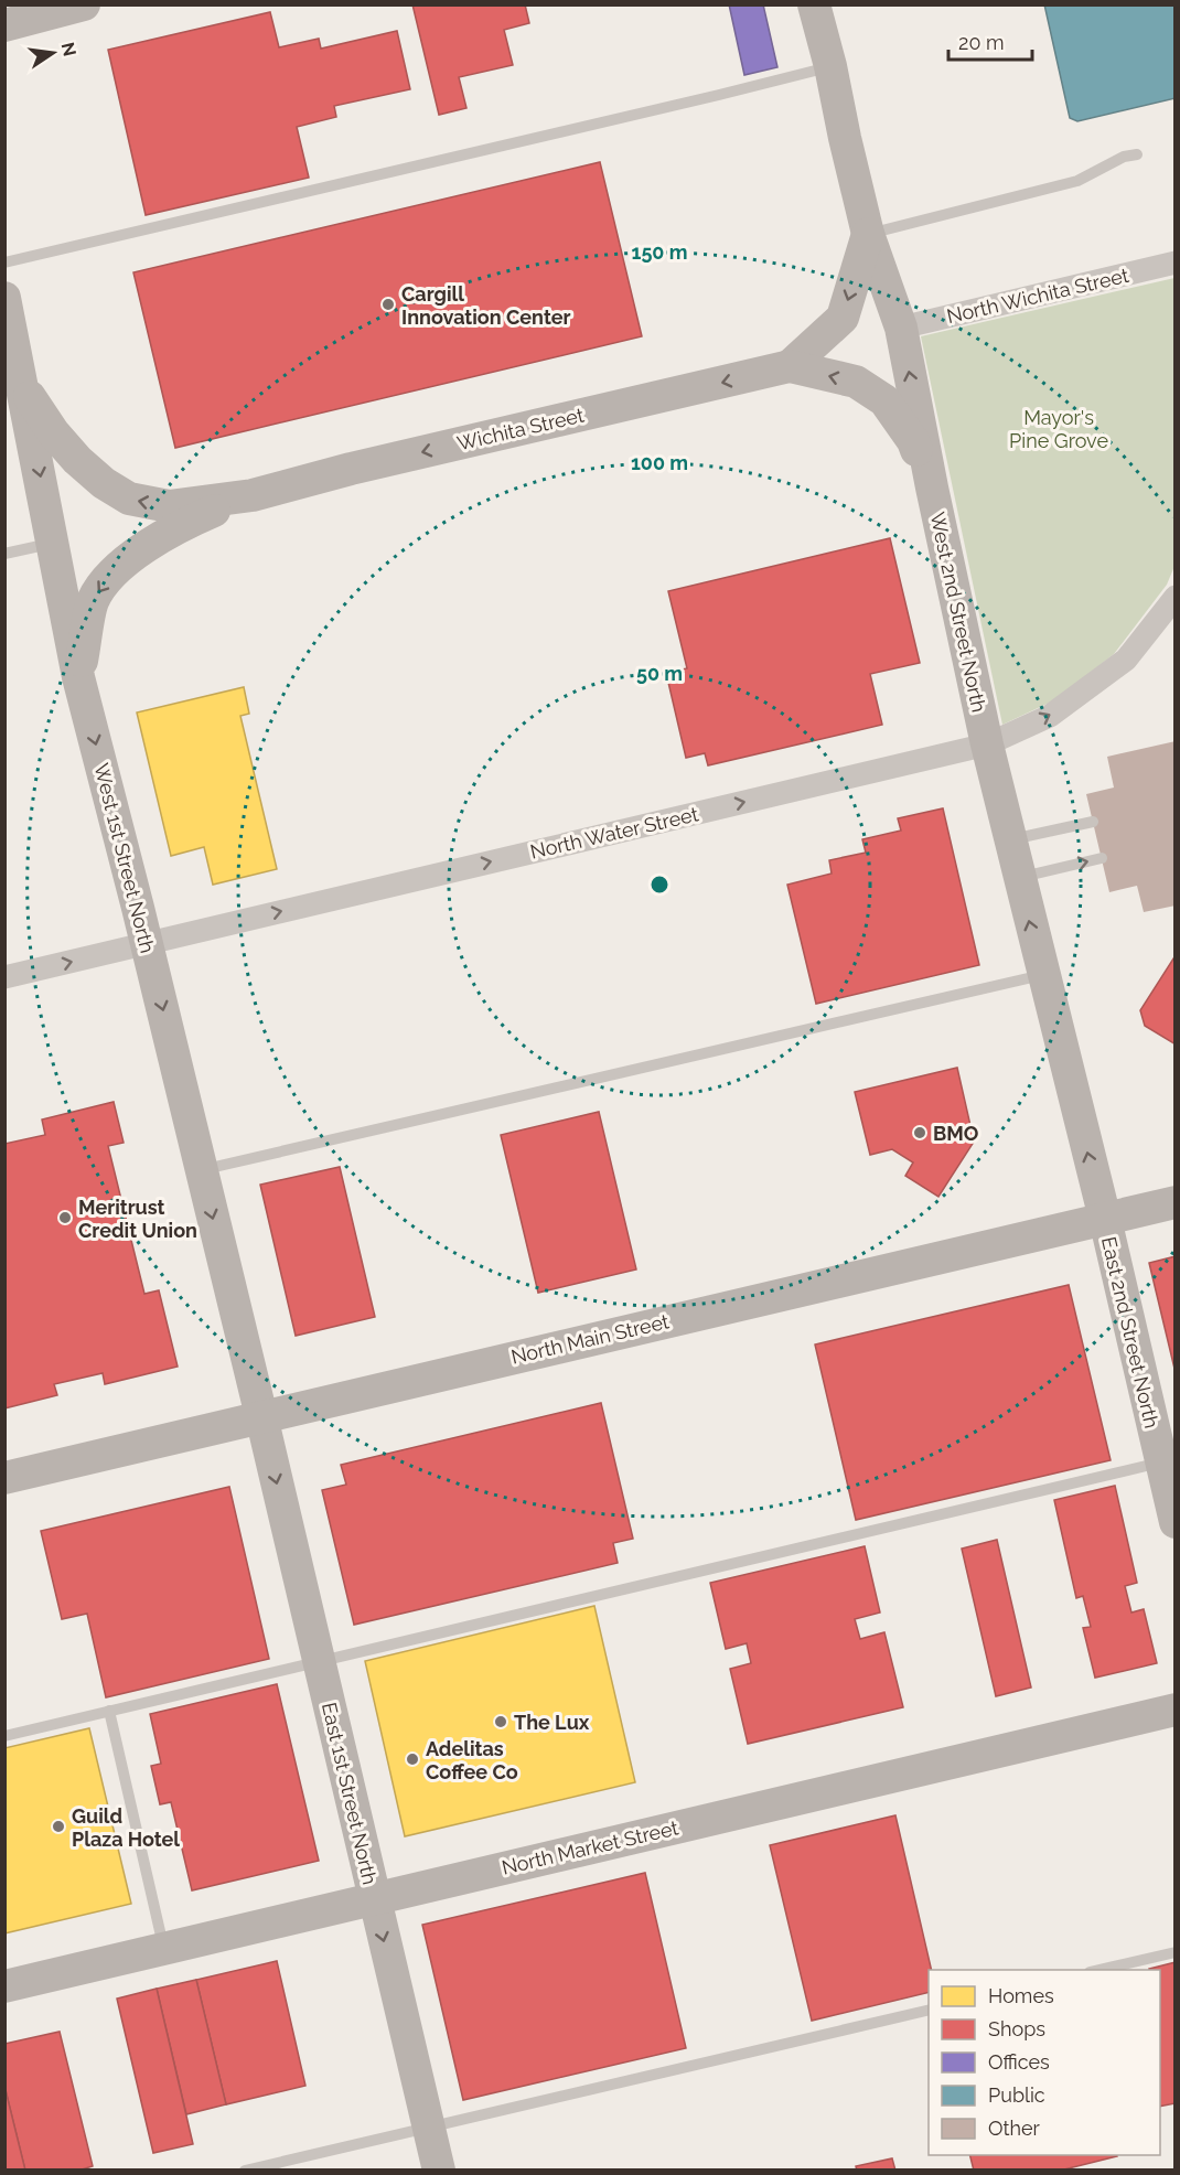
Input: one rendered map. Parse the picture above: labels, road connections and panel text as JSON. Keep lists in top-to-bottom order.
{
  "streets": {
    "street": [
      "North Wichita Street",
      "Wichita Street",
      "West 2nd Street North",
      "North Water Street",
      "West 1st Street North",
      "East 2nd Street North",
      "North Main Street",
      "East 1st Street North",
      "North Market Street"
    ]
  },
  "crossings": [
    ["North Wichita Street", "West 2nd Street North"],
    ["West 2nd Street North", "North Water Street"],
    ["West 2nd Street North", "East 2nd Street North"],
    ["West 2nd Street North", "North Main Street"],
    ["North Water Street", "West 1st Street North"],
    ["West 1st Street North", "North Main Street"],
    ["West 1st Street North", "East 1st Street North"],
    ["East 2nd Street North", "North Main Street"],
    ["North Main Street", "East 1st Street North"],
    ["East 1st Street North", "North Market Street"]
  ],
  "one_way": [
    "Wichita Street",
    "West 2nd Street North",
    "North Water Street",
    "West 1st Street North",
    "East 1st Street North"
  ],
  "parks": ["Mayor's Pine Grove"],
  "places": [
    "Cargill Innovation Center",
    "BMO",
    "Meritrust Credit Union",
    "The Lux",
    "Adelitas Coffee Co",
    "Guild Plaza Hotel"
  ],
  "legend": [
    "Homes",
    "Shops",
    "Offices",
    "Public",
    "Other"
  ],
  "scale_bar": "20 m",
  "north": "right",
  "rings": ["150 m", "100 m", "50 m"]
}
